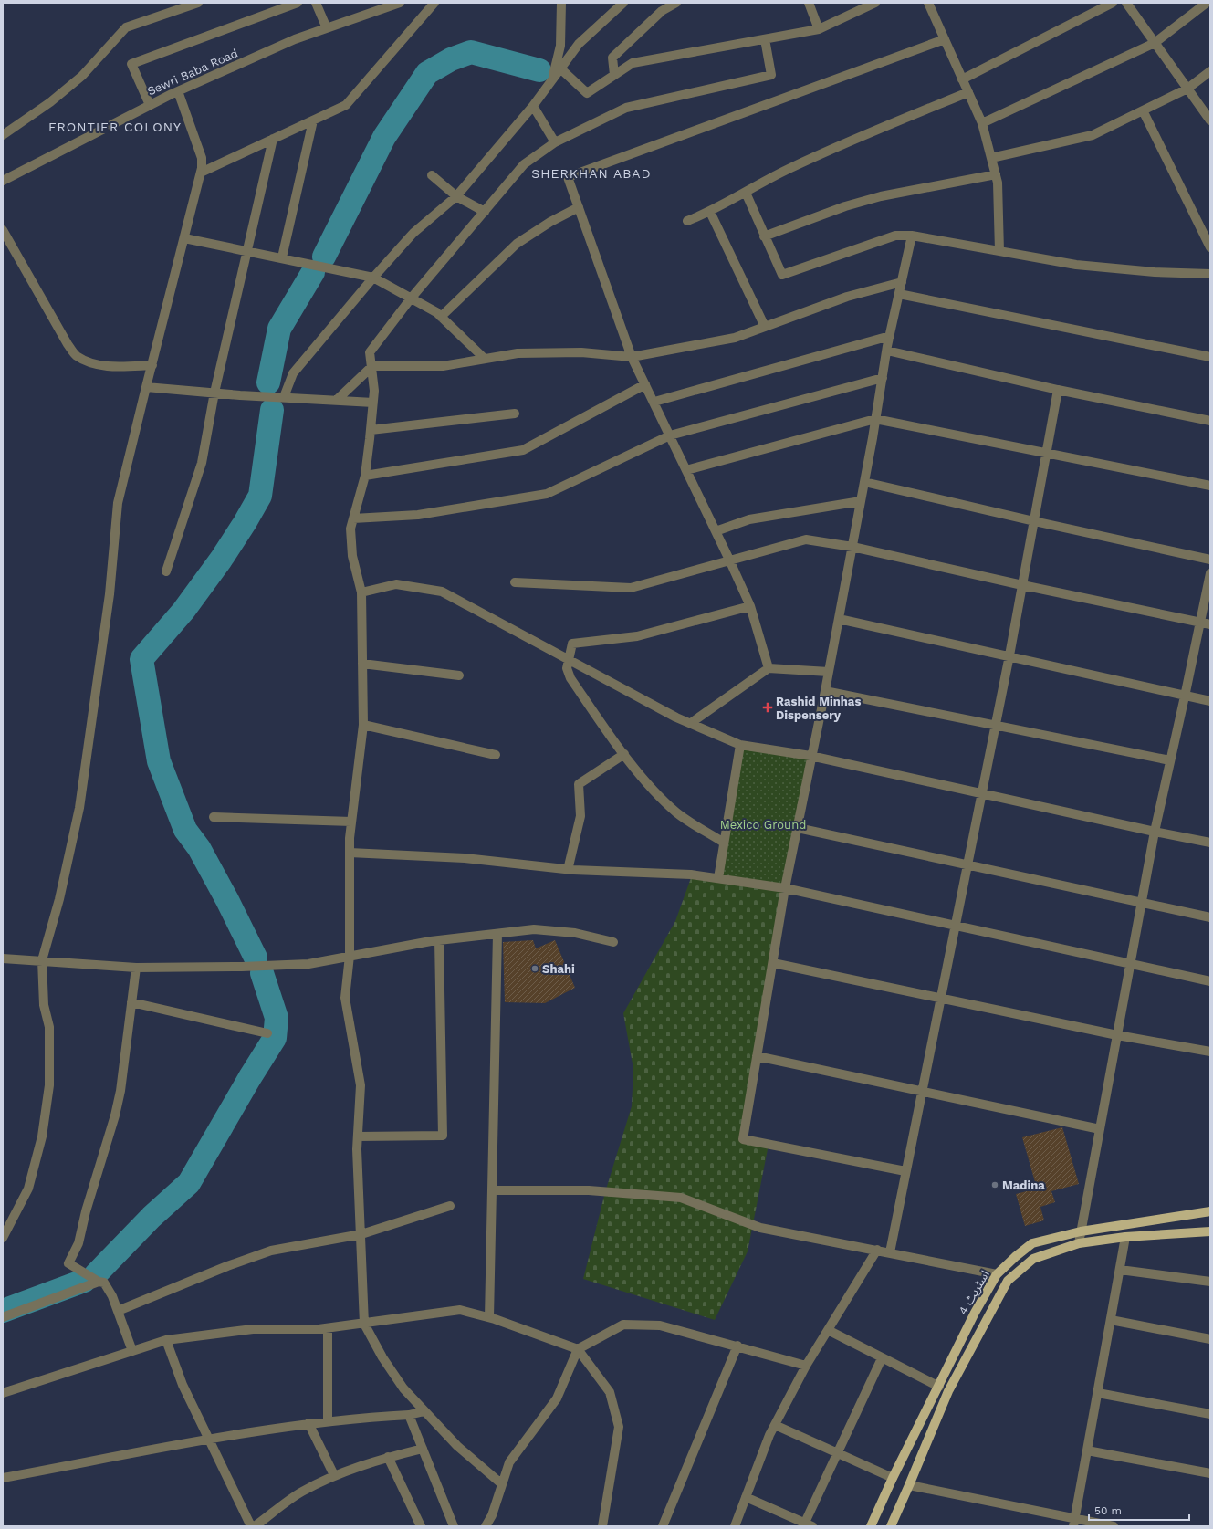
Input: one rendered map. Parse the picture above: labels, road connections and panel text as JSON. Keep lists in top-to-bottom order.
{
  "streets": {
    "main road": ["اسٹریٹ 4"],
    "street": ["Sewri Baba Road"]
  },
  "districts": ["FRONTIER COLONY", "SHERKHAN ABAD"],
  "parks": ["Mexico Ground"],
  "places": {
    "health": ["Rashid Minhas Dispensery"],
    "other": ["Shahi", "Madina"]
  },
  "scale_bar": "50 m"
}
